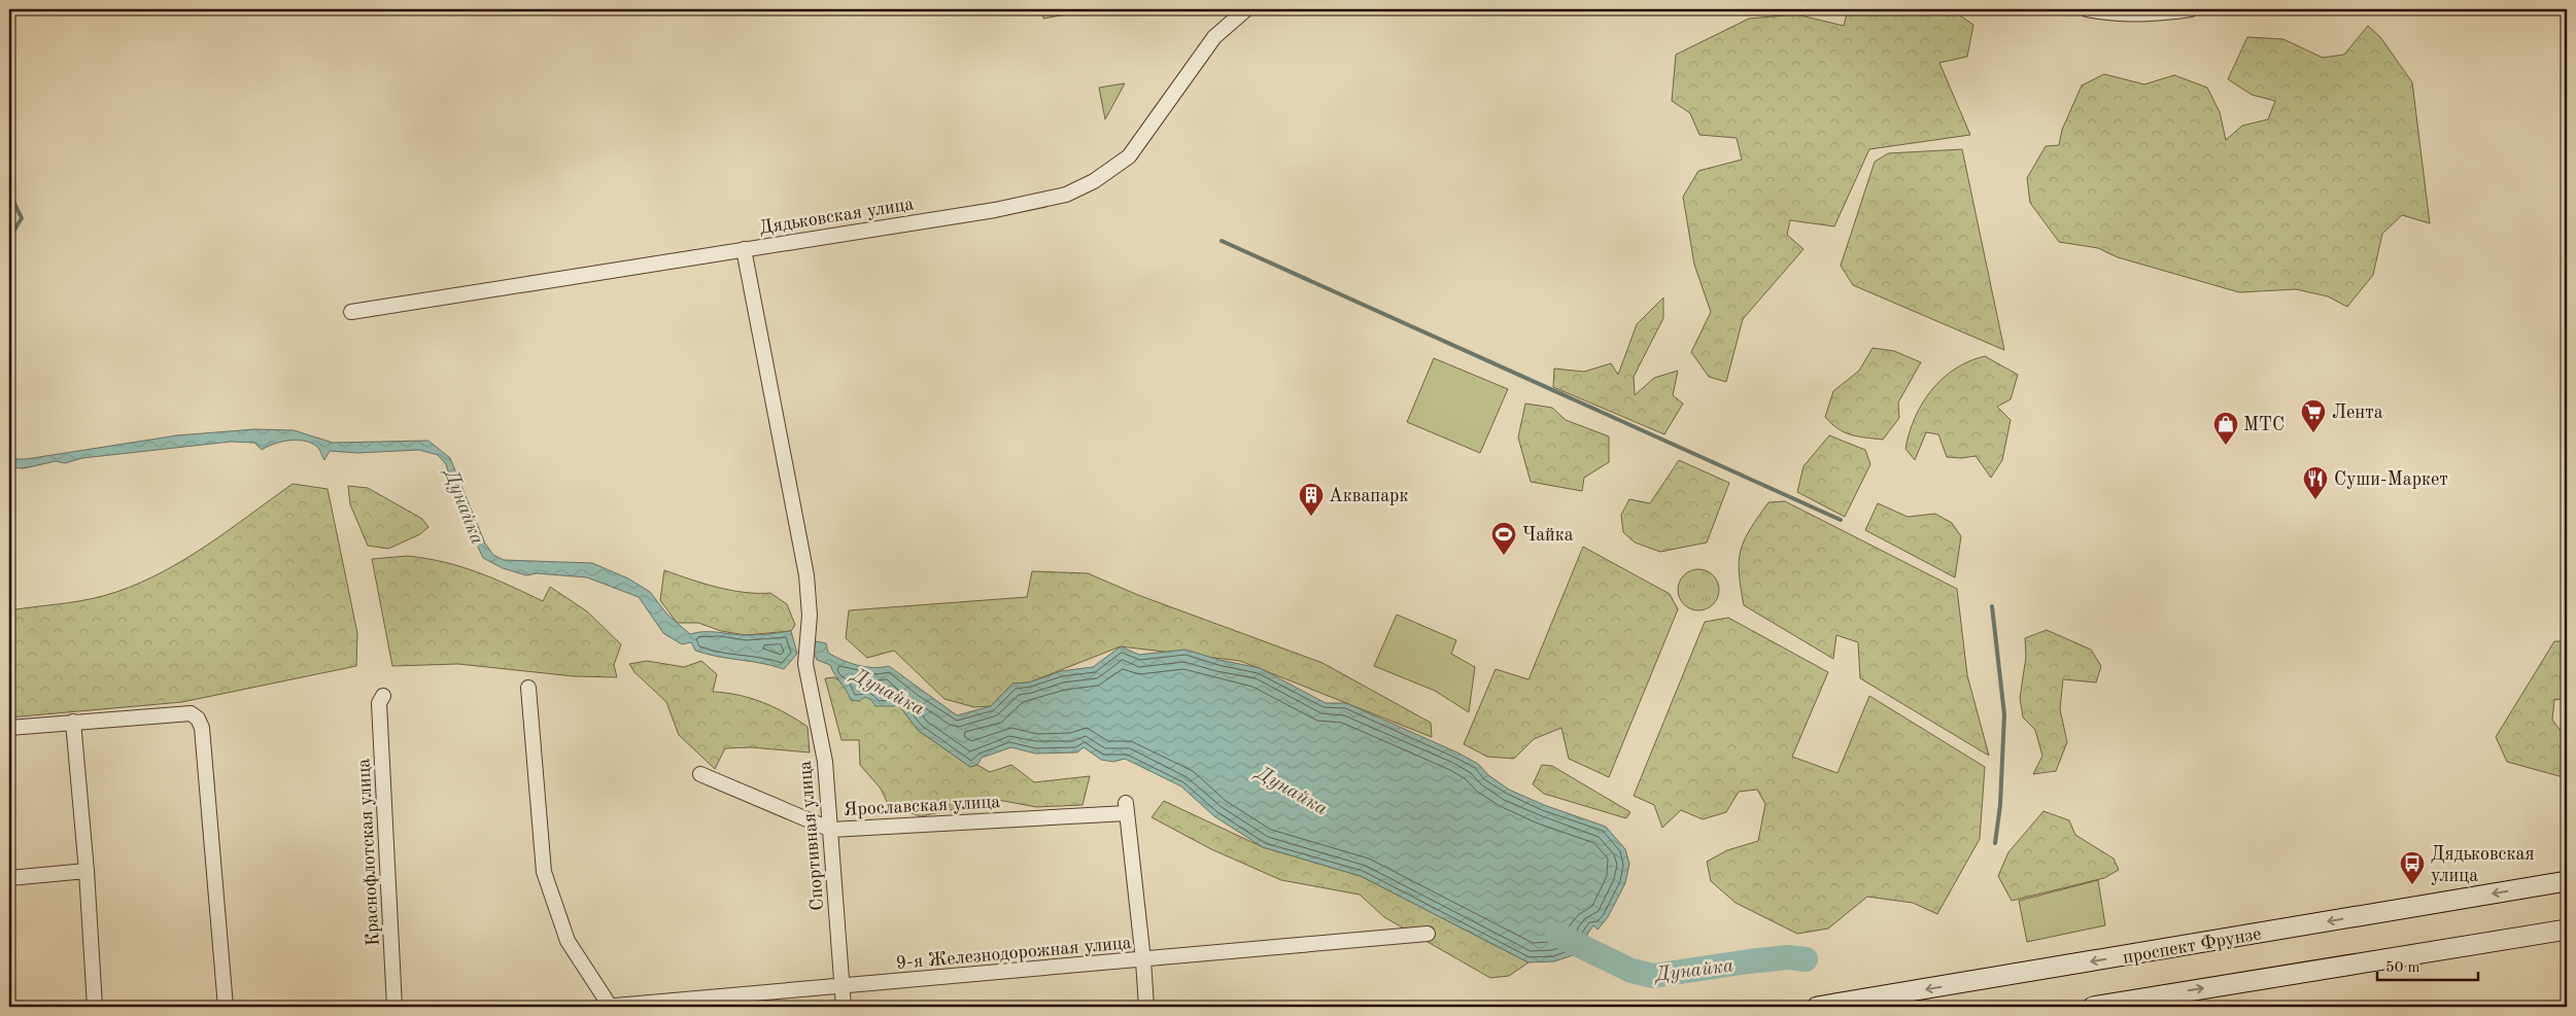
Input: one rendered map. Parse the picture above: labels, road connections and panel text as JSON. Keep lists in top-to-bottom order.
{
  "streets": {
    "main road": ["проспект Фрунзе"],
    "street": [
      "Дядьковская улица",
      "Ярославская улица",
      "Спортивная улица",
      "Краснофлотская улица",
      "9-я Железнодорожная улица"
    ]
  },
  "crossings": [
    ["Дядьковская улица", "Спортивная улица"],
    ["Ярославская улица", "Спортивная улица"],
    ["Ярославская улица", "9-я Железнодорожная улица"],
    ["Спортивная улица", "9-я Железнодорожная улица"]
  ],
  "water": ["Дунайка"],
  "places": {
    "supermarket": ["Лента"],
    "shop": ["МТС"],
    "restaurant": ["Суши-Маркет"],
    "building": ["Аквапарк"],
    "sports": ["Чайка"],
    "bus stop": ["Дядьковская улица"]
  },
  "scale_bar": "50 m"
}
